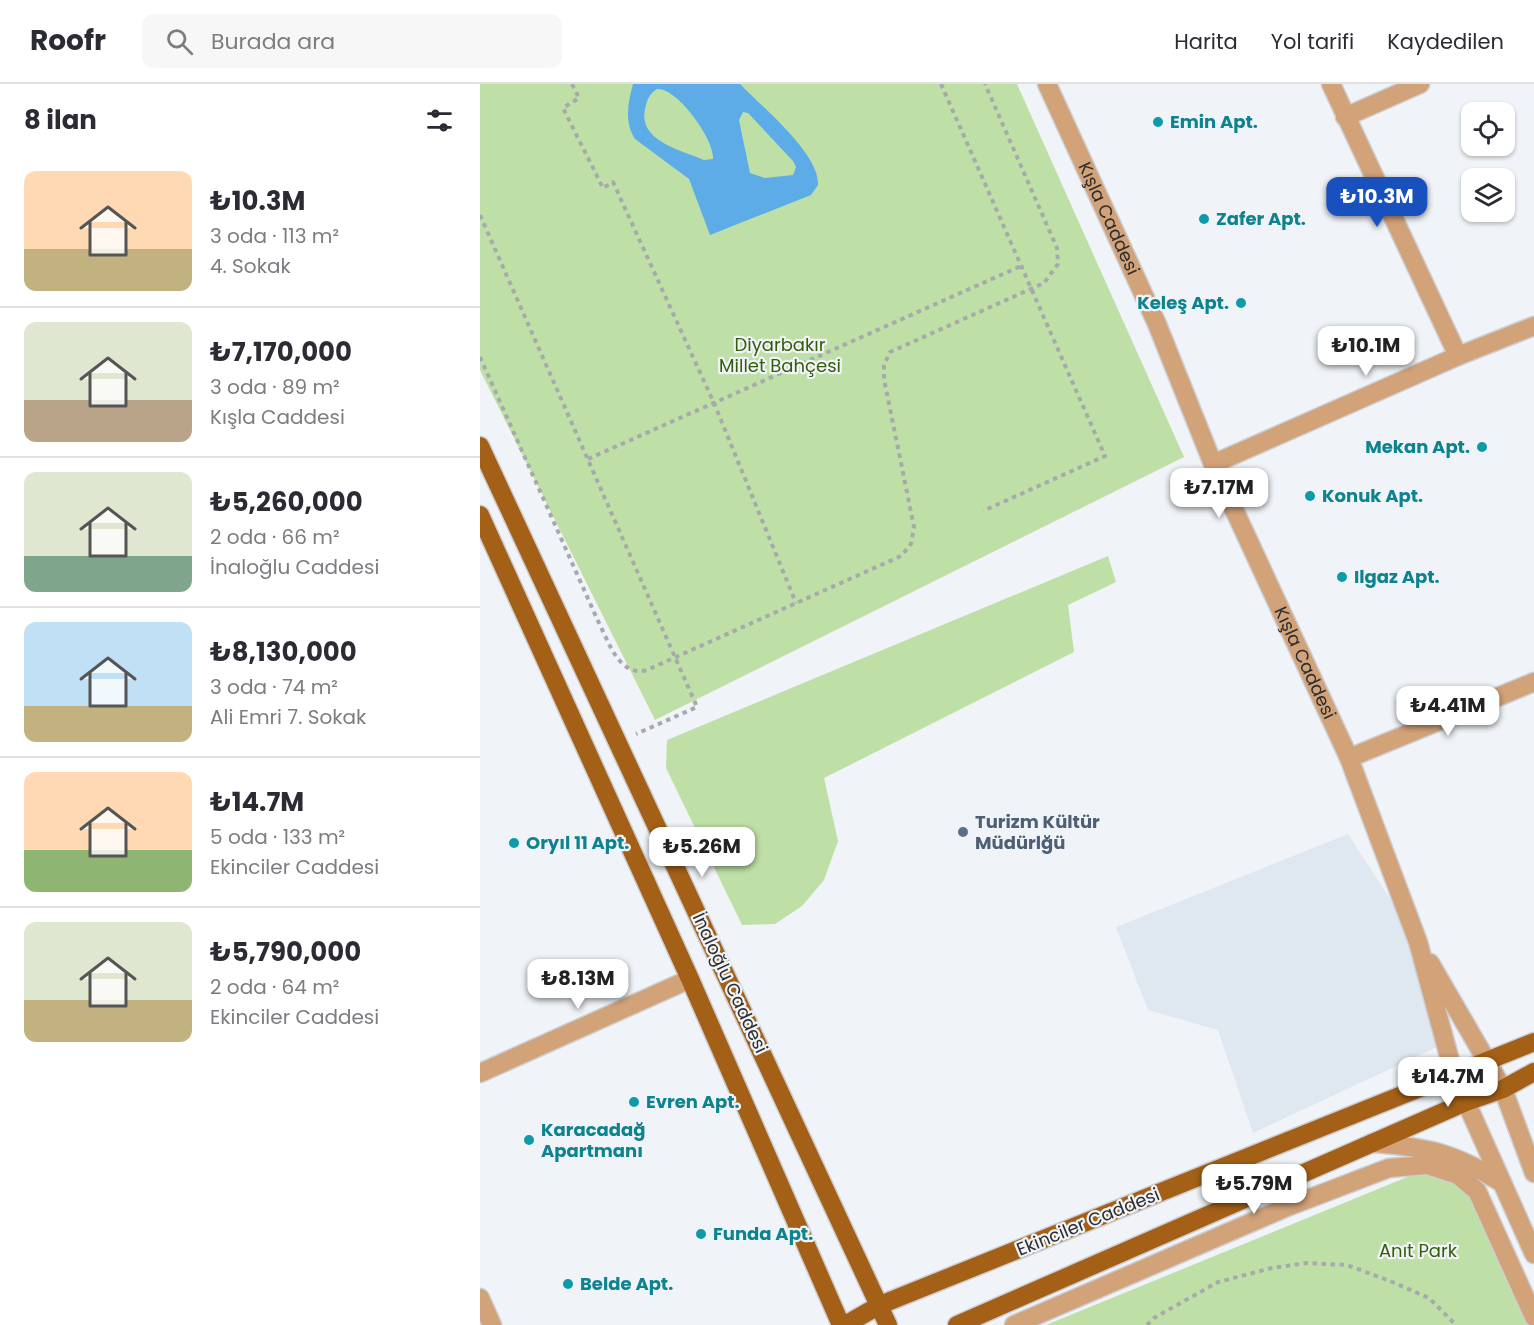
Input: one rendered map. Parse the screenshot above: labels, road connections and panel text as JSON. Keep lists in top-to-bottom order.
{
  "streets": {
    "main road": ["İnaloğlu Caddesi", "Ekinciler Caddesi"],
    "street": ["Kışla Caddesi"]
  },
  "crossings": [
    ["Kışla Caddesi", "Ekinciler Caddesi"],
    ["İnaloğlu Caddesi", "Ekinciler Caddesi"]
  ],
  "parks": ["Diyarbakır Millet Bahçesi", "Anıt Park"],
  "places": [
    "Emin Apt.",
    "Zafer Apt.",
    "Keleş Apt.",
    "Mekan Apt.",
    "Konuk Apt.",
    "Ilgaz Apt.",
    "Turizm Kültür Müdürlğü",
    "Oryıl 11 Apt.",
    "Evren Apt.",
    "Karacadağ Apartmanı",
    "Funda Apt.",
    "Belde Apt."
  ],
  "page": {
    "header": "Roofr",
    "search": "Burada ara",
    "nav": ["Harita", "Yol tarifi", "Kaydedilen"],
    "heading": "8 ilan",
    "list": [
      {
        "name": "₺10.3M",
        "note": "3 oda · 113 m² · 4. Sokak"
      },
      {
        "name": "₺7,170,000",
        "note": "3 oda · 89 m² · Kışla Caddesi"
      },
      {
        "name": "₺5,260,000",
        "note": "2 oda · 66 m² · İnaloğlu Caddesi"
      },
      {
        "name": "₺8,130,000",
        "note": "3 oda · 74 m² · Ali Emri 7. Sokak"
      },
      {
        "name": "₺14.7M",
        "note": "5 oda · 133 m² · Ekinciler Caddesi"
      },
      {
        "name": "₺5,790,000",
        "note": "2 oda · 64 m² · Ekinciler Caddesi"
      }
    ],
    "price": [
      "₺10.3M",
      "₺10.1M",
      "₺7.17M",
      "₺4.41M",
      "₺5.26M",
      "₺8.13M",
      "₺14.7M",
      "₺5.79M"
    ]
  }
}
